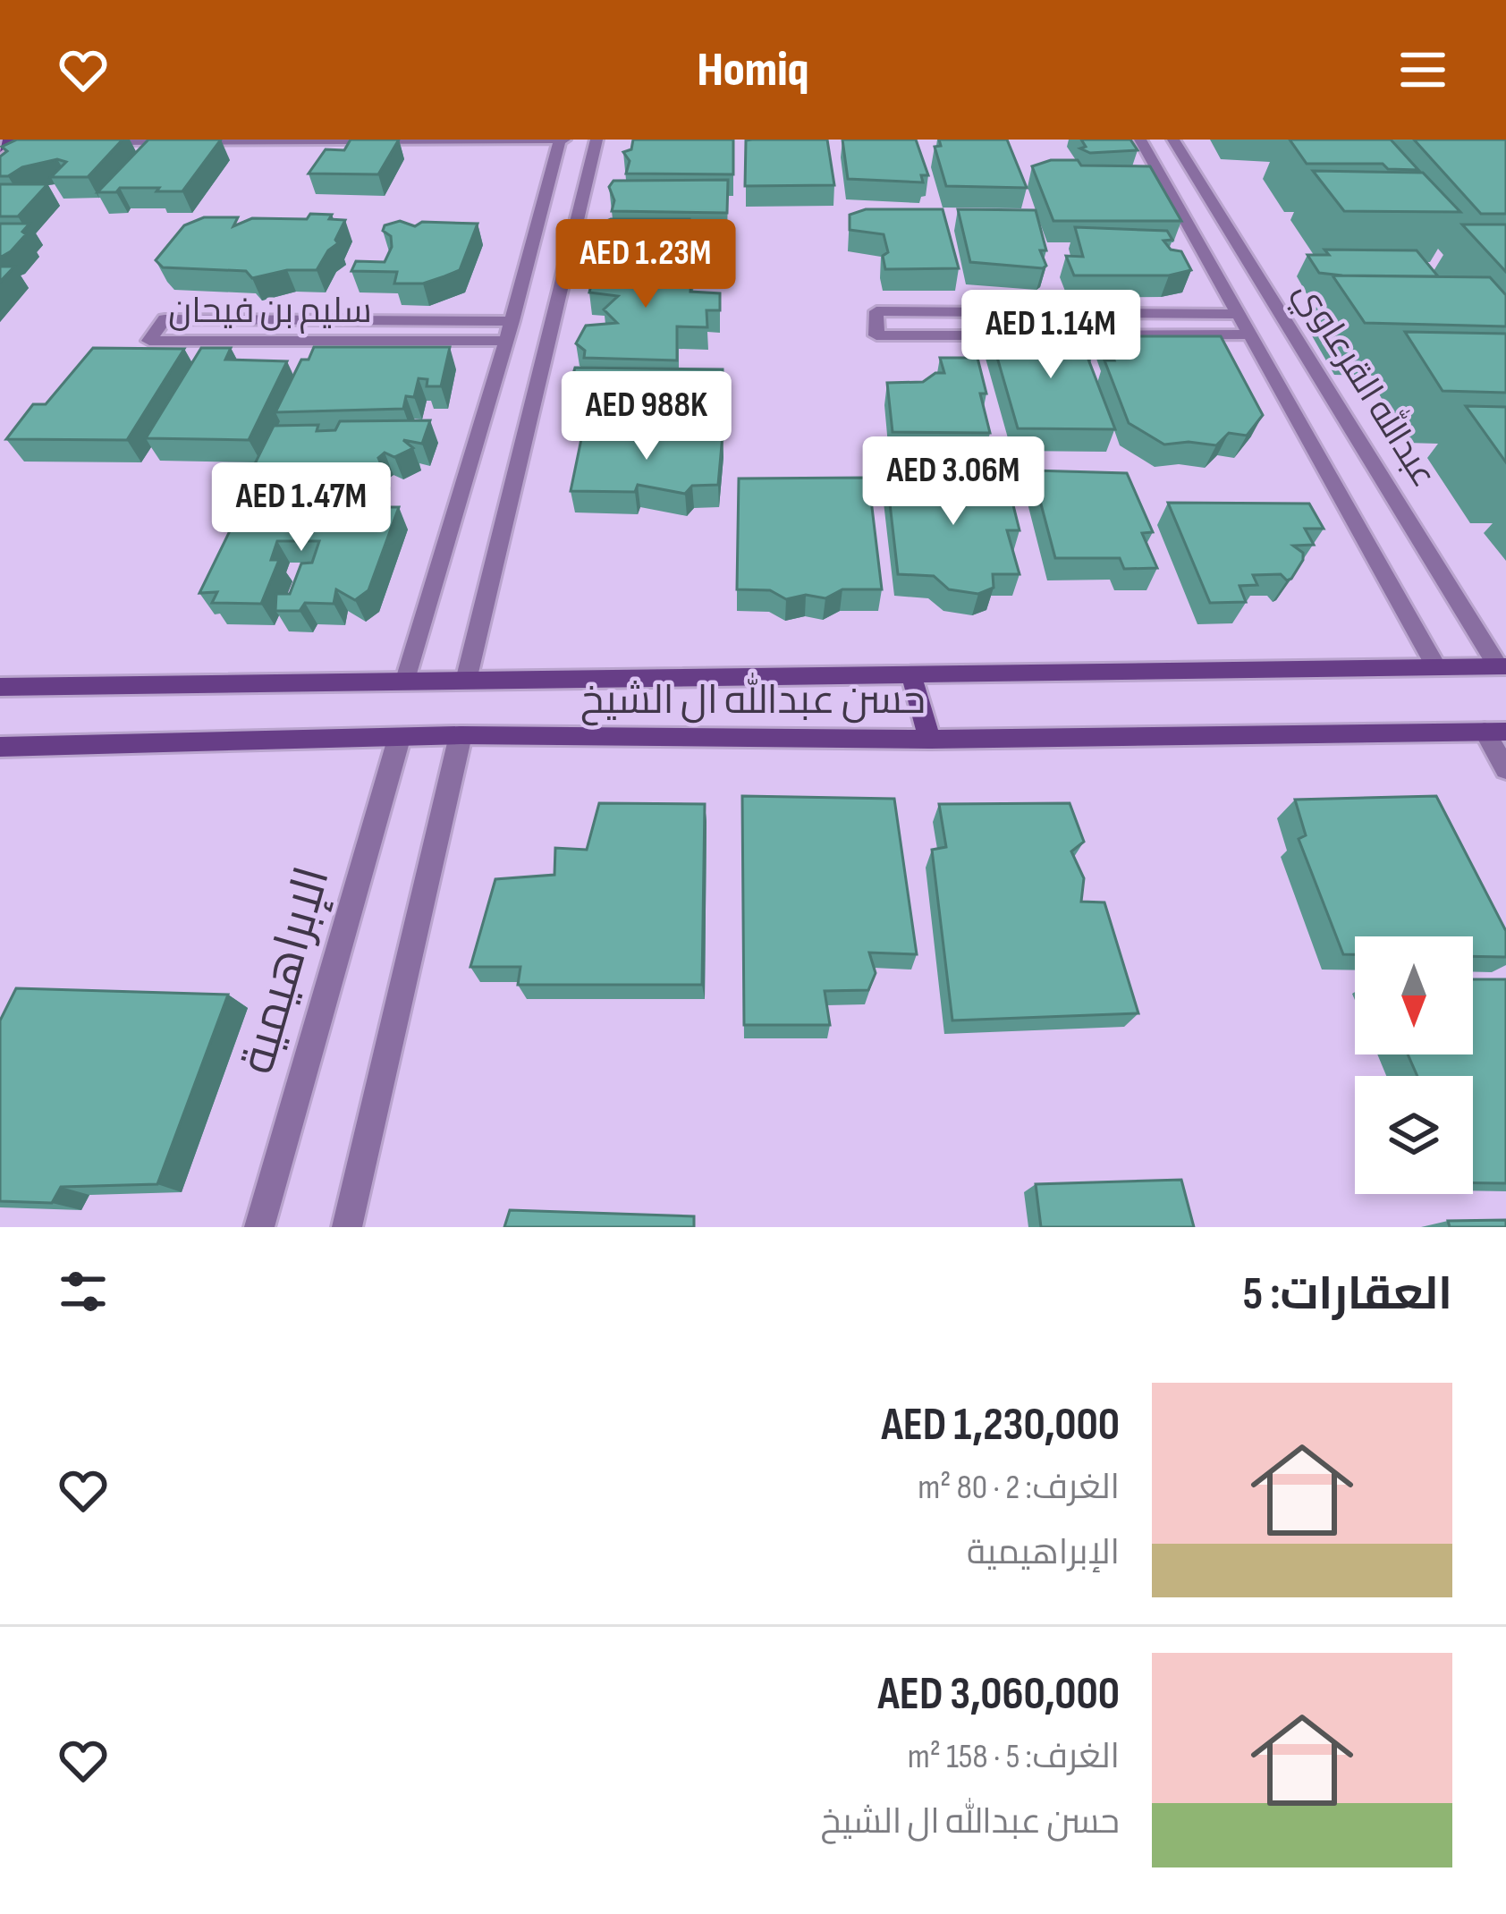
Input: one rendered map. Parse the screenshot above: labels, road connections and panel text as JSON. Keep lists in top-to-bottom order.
{
  "streets": {
    "street": [
      "سليم بن فيحان",
      "عبدالله القرعاوي",
      "حسن عبدالله ال الشيخ",
      "الإبراهيمية"
    ]
  },
  "crossings": [
    ["عبدالله القرعاوي", "حسن عبدالله ال الشيخ"],
    ["حسن عبدالله ال الشيخ", "الإبراهيمية"]
  ],
  "north": "bottom",
  "page": {
    "header": "Homiq",
    "price": [
      "AED 1.23M",
      "AED 1.14M",
      "AED 988K",
      "AED 3.06M",
      "AED 1.47M"
    ],
    "heading": "العقارات: 5",
    "list": [
      {
        "name": "AED 1,230,000",
        "note": "الغرف: 2 · 80 m² · الإبراهيمية"
      },
      {
        "name": "AED 3,060,000",
        "note": "الغرف: 5 · 158 m² · حسن عبدالله ال الشيخ"
      }
    ]
  }
}
